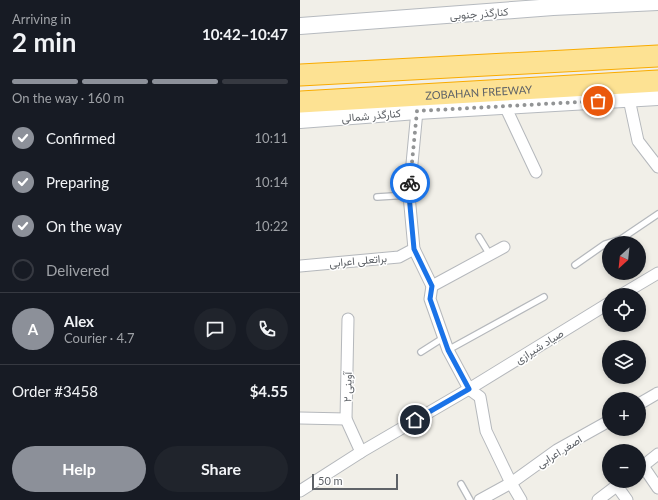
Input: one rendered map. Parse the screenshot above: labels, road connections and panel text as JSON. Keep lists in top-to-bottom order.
{
  "streets": {
    "highway": ["ZOBAHAN FREEWAY"],
    "main road": ["کنارگذر جنوبی", "کنارگذر شمالی"],
    "street": [
      "براتعلی اعرابی",
      "صیاد شیرازی",
      "آوینی ۲",
      "اصغر اعرابی"
    ]
  },
  "crossings": [
    ["صیاد شیرازی", "آوینی ۲"]
  ],
  "scale_bar": "50 m",
  "north": "bottom left",
  "page": {
    "heading": ["2 min", "Arriving in", "10:42–10:47"],
    "panel": [
      "Alex",
      "Courier · 4.7",
      "Order #3458",
      "$4.55"
    ],
    "bar": "On the way · 160 m",
    "list": [
      ["Confirmed", "10:11"],
      ["Preparing", "10:14"],
      ["On the way", "10:22"],
      "Delivered"
    ],
    "map_buttons": ["+", "−"],
    "round": "A",
    "buttons": ["Help", "Share"],
    "scale": "50 m"
  }
}
